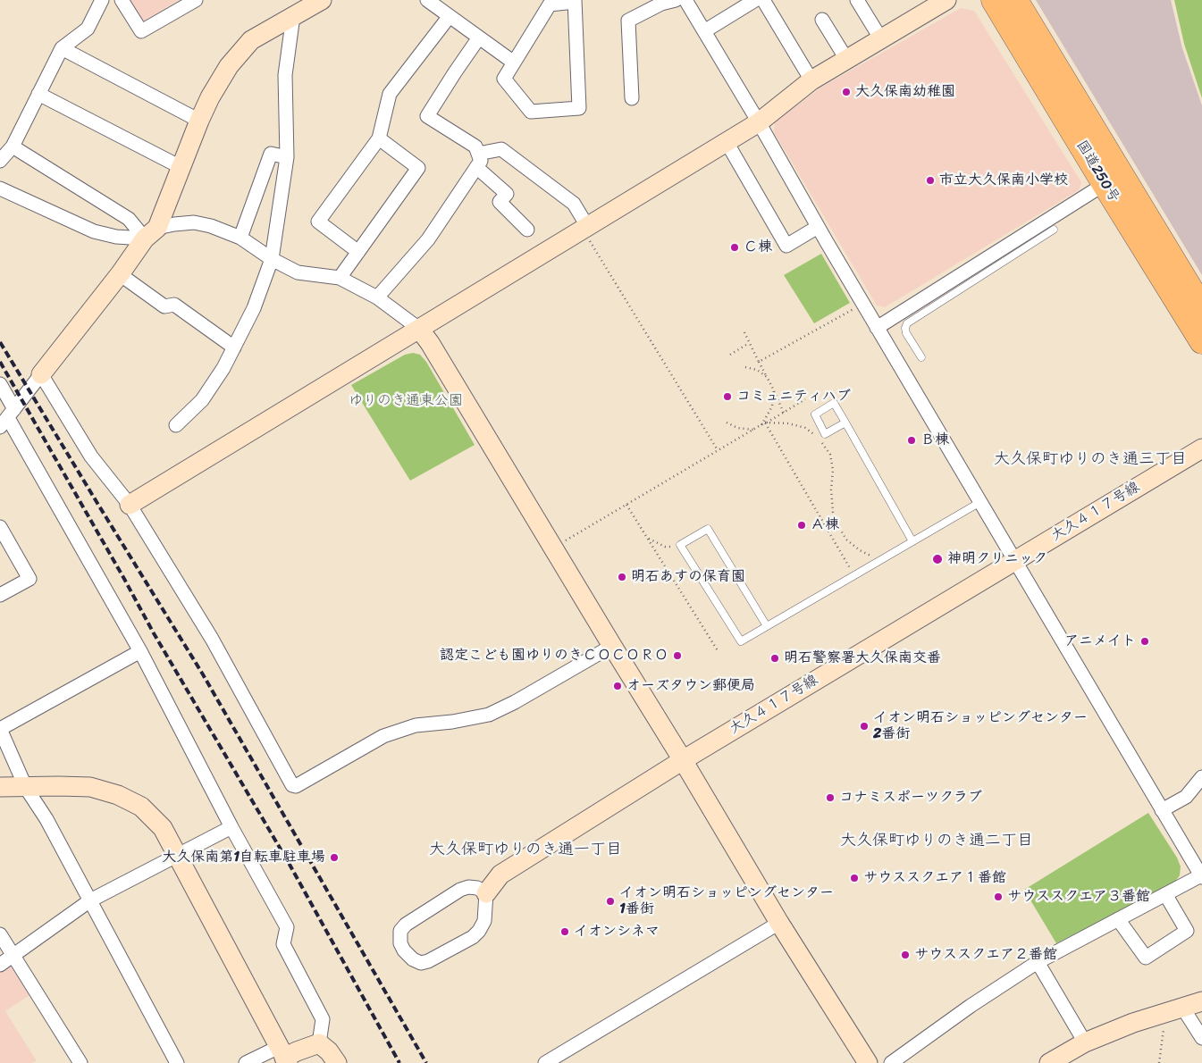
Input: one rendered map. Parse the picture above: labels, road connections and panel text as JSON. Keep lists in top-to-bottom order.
{
  "streets": {
    "highway": ["国道250号"],
    "street": ["大久４１７号線"]
  },
  "districts": ["大久保町ゆりのき通三丁目", "大久保町ゆりのき通二丁目", "大久保町ゆりのき通一丁目"],
  "parks": ["ゆりのき通東公園"],
  "places": [
    "大久保南幼稚園",
    "市立大久保南小学校",
    "Ｃ棟",
    "コミュニティハブ",
    "Ｂ棟",
    "Ａ棟",
    "神明クリニック",
    "明石あすの保育園",
    "アニメイト",
    "認定こども園ゆりのきＣＯＣＯＲＯ",
    "明石警察署大久保南交番",
    "オーズタウン郵便局",
    "イオン明石ショッピングセンター 2番街",
    "コナミスポーツクラブ",
    "大久保南第1自転車駐車場",
    "サウススクエア１番館",
    "サウススクエア３番館",
    "イオン明石ショッピングセンター 1番街",
    "イオンシネマ",
    "サウススクエア２番館"
  ]
}
